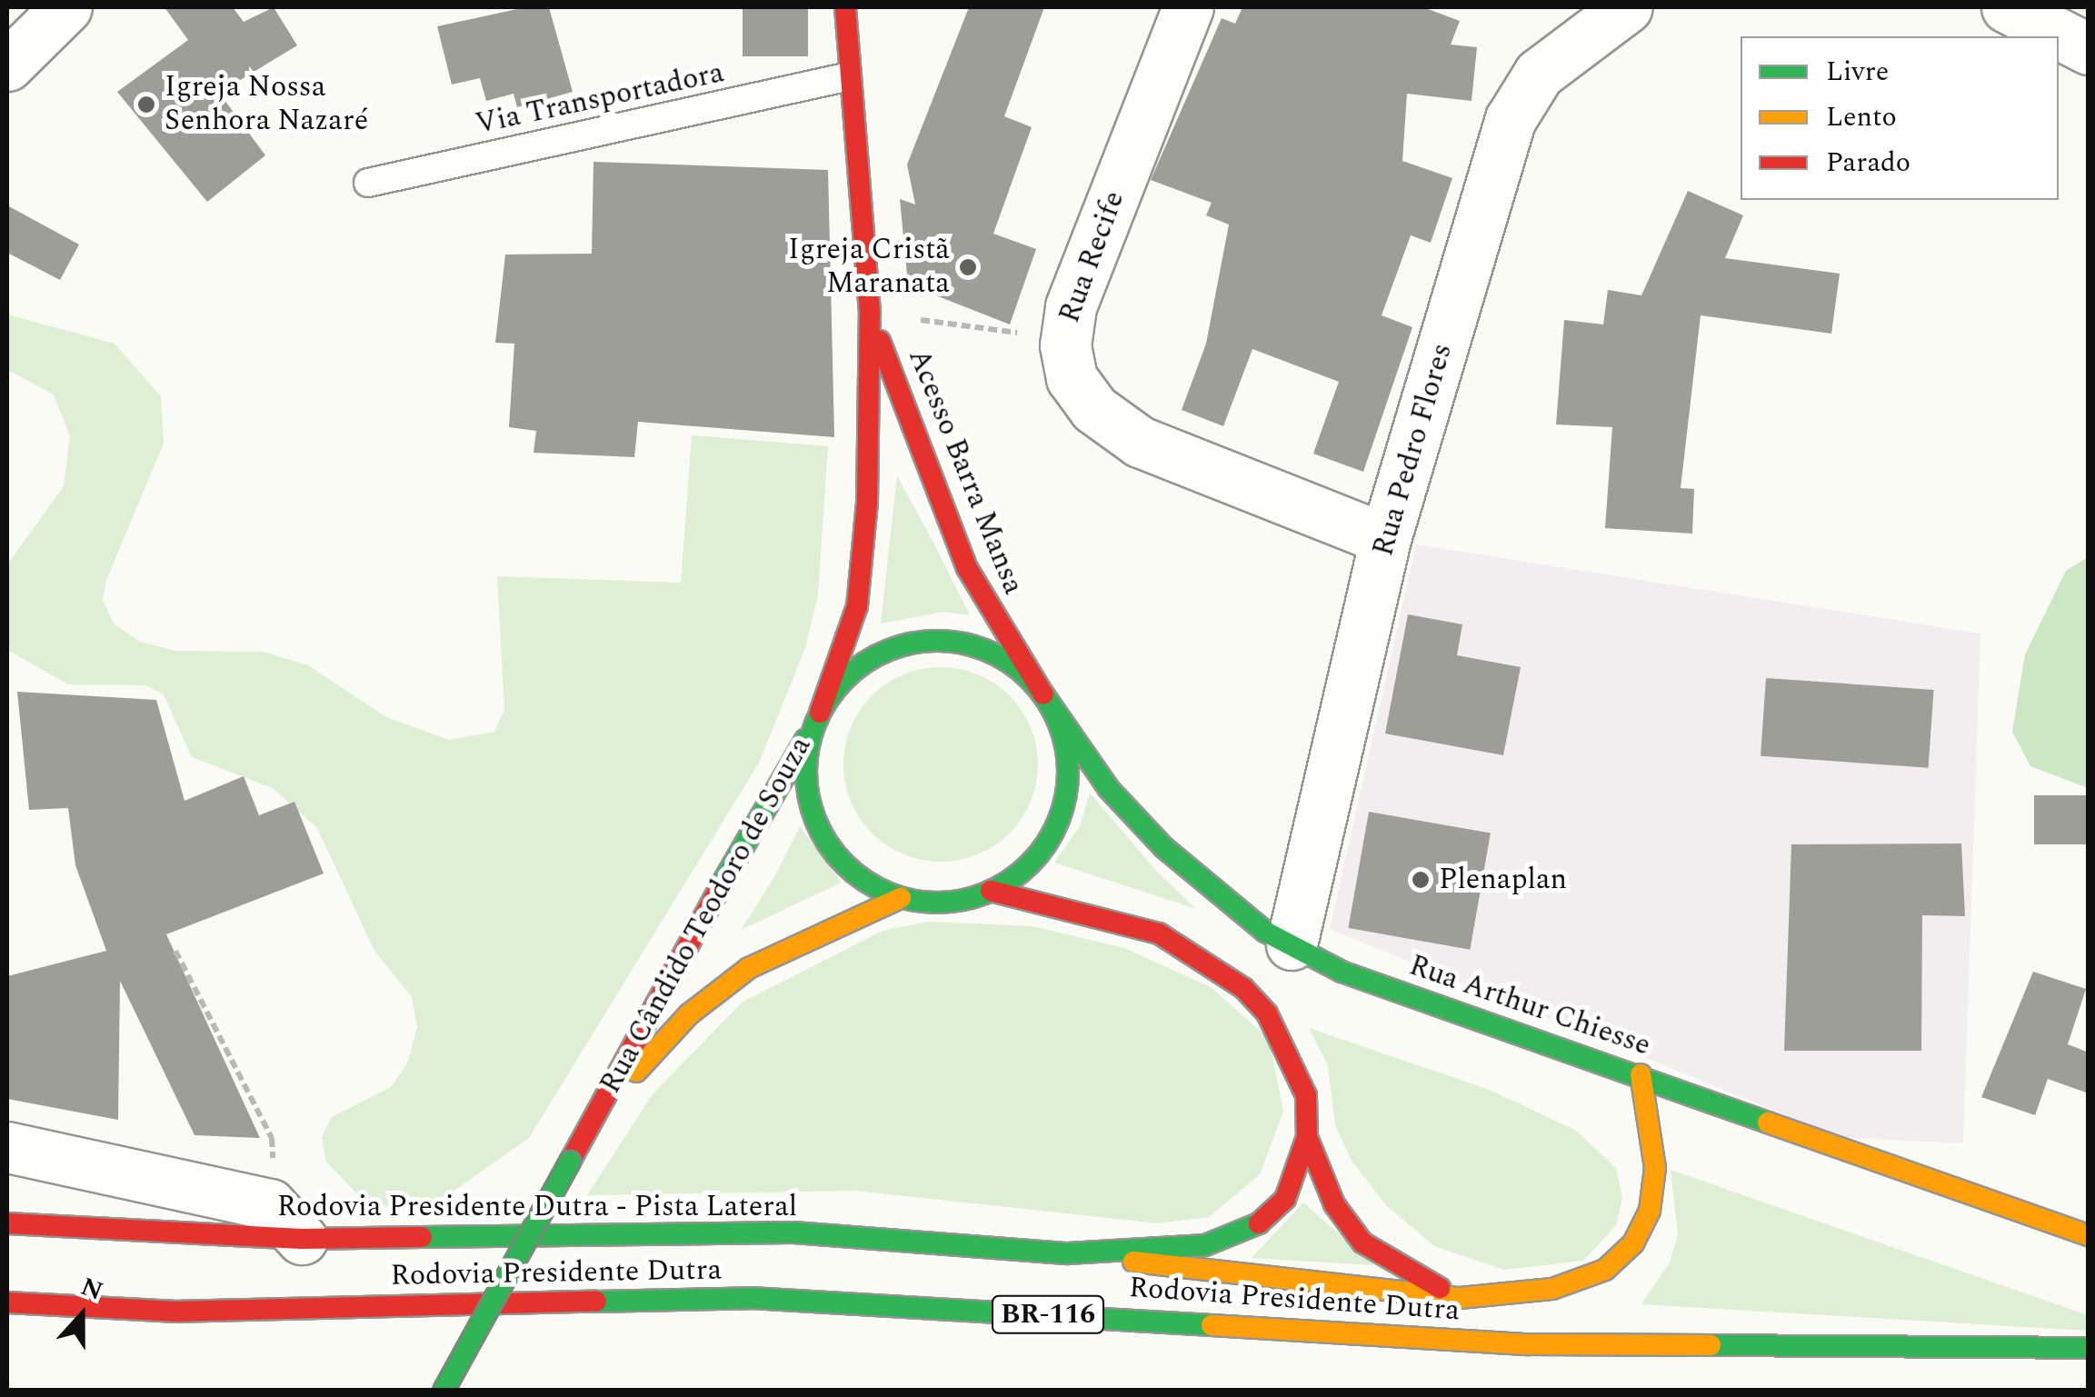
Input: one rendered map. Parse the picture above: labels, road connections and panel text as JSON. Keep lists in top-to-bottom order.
{
  "streets": {
    "main road": [
      "Acesso Barra Mansa",
      "Rua Cândido Teodoro de Souza",
      "Rua Arthur Chiesse",
      "Rodovia Presidente Dutra - Pista Lateral",
      "Rodovia Presidente Dutra",
      "BR-116"
    ],
    "street": ["Rua Recife", "Rua Pedro Flores"],
    "lane": ["Via Transportadora"]
  },
  "crossings": [
    ["Rua Recife", "Rua Pedro Flores"],
    ["Rua Pedro Flores", "Rua Arthur Chiesse"],
    ["Acesso Barra Mansa", "Rua Cândido Teodoro de Souza"],
    ["Acesso Barra Mansa", "Rua Arthur Chiesse"],
    ["Rua Cândido Teodoro de Souza", "Rua Arthur Chiesse"]
  ],
  "places": ["Igreja Nossa Senhora Nazaré", "Igreja Cristã Maranata", "Plenaplan"],
  "legend": ["Livre", "Lento", "Parado"],
  "north": "top"
}
